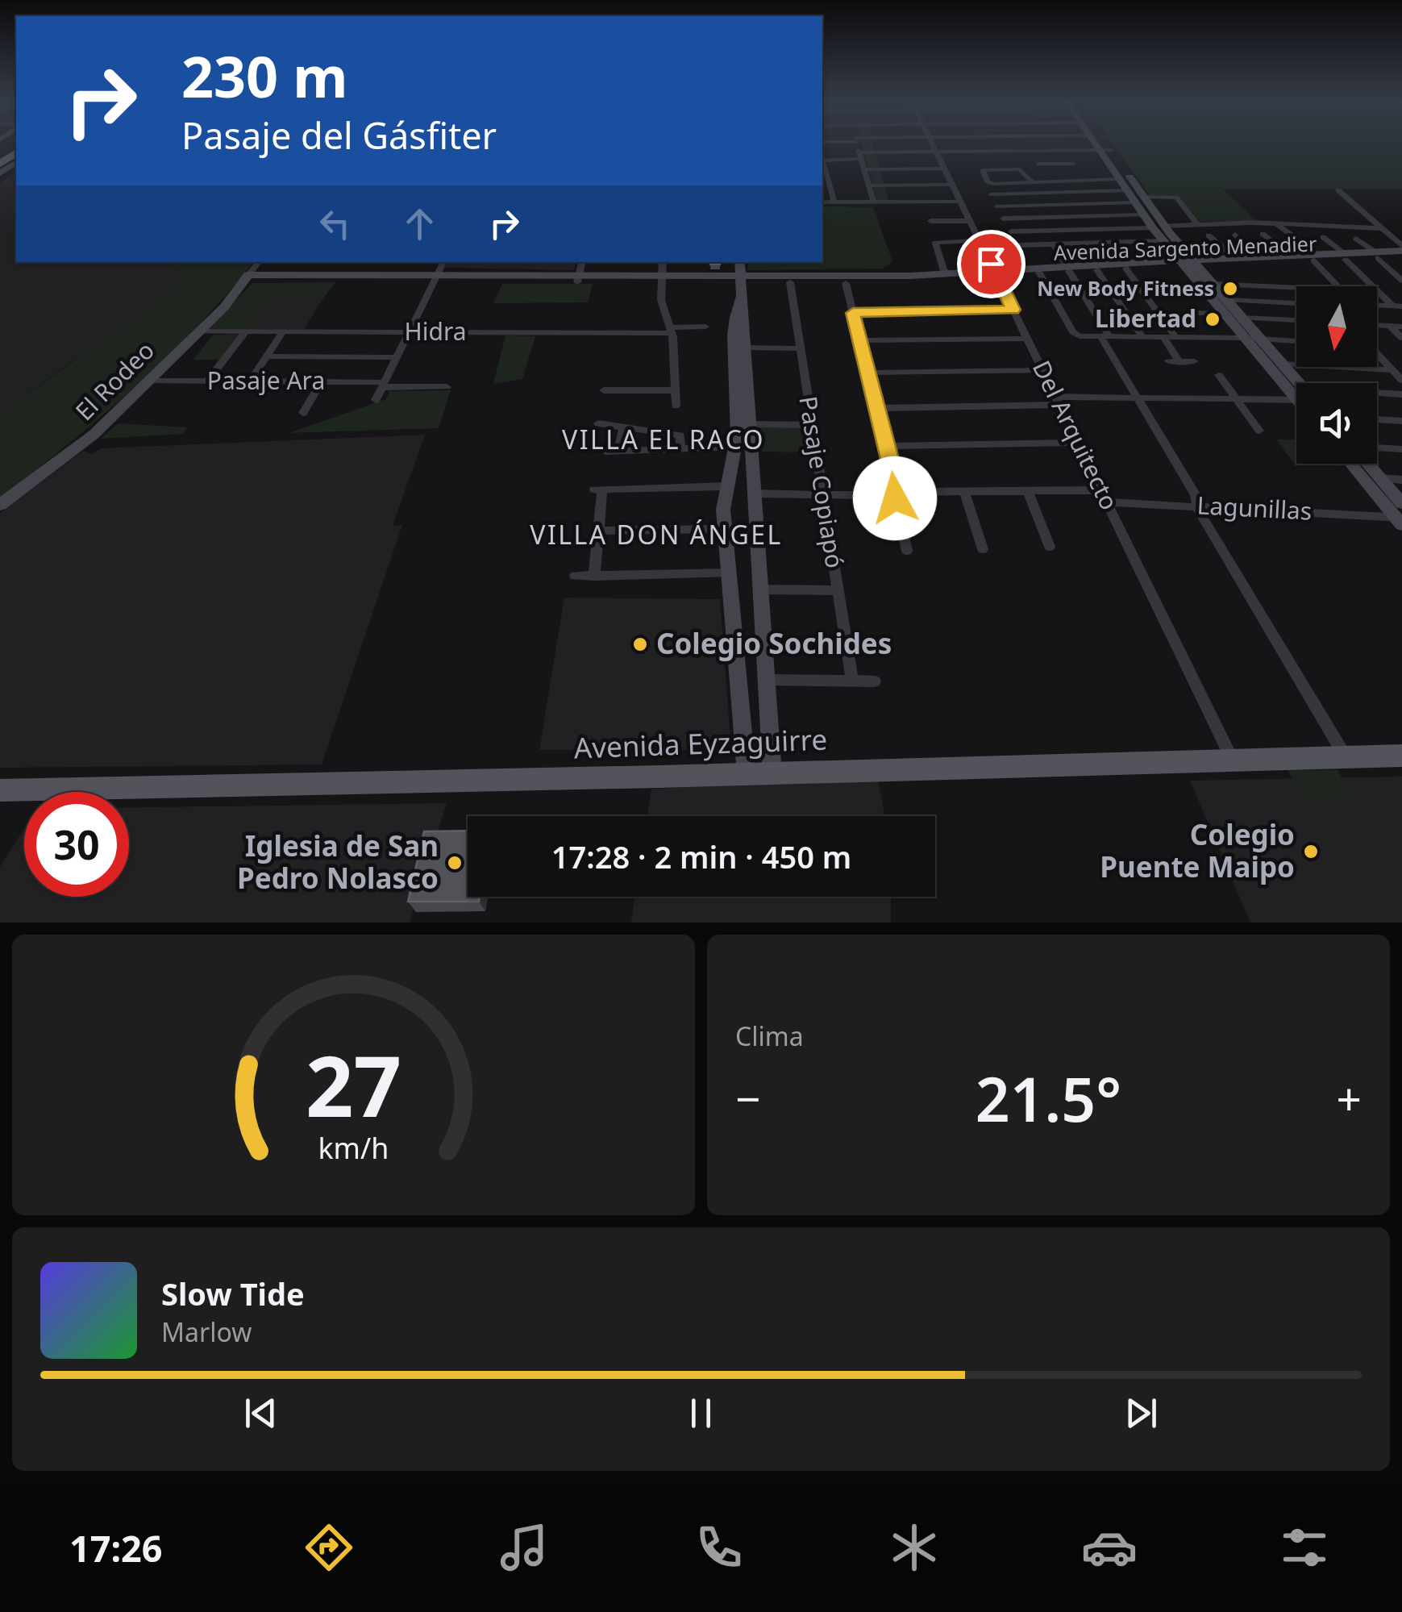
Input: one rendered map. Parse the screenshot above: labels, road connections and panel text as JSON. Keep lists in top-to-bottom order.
{
  "streets": {
    "main road": ["Avenida Eyzaguirre"],
    "street": [
      "Avenida Sargento Menadier",
      "Hidra",
      "El Rodeo",
      "Pasaje Ara",
      "Del Arquitecto",
      "Pasaje Copiapó",
      "Lagunillas"
    ]
  },
  "crossings": [
    ["Avenida Sargento Menadier", "El Rodeo"],
    ["Avenida Sargento Menadier", "Del Arquitecto"],
    ["Avenida Sargento Menadier", "Pasaje Copiapó"],
    ["Hidra", "El Rodeo"],
    ["El Rodeo", "Pasaje Ara"],
    ["Del Arquitecto", "Lagunillas"],
    ["Del Arquitecto", "Avenida Eyzaguirre"]
  ],
  "districts": ["VILLA EL RACO", "VILLA DON ÁNGEL"],
  "places": [
    "New Body Fitness",
    "Libertad",
    "Colegio Sochides",
    "Colegio Puente Maipo",
    "Iglesia de San Pedro Nolasco"
  ],
  "north": "bottom",
  "page": {
    "turn": ["230 m", "Pasaje del Gásfiter"],
    "limit": "30",
    "trip": "17:28 · 2 min · 450 m",
    "tile": "Clima",
    "heat": ["−", "21.5°", "+"],
    "song": ["Slow Tide", "Marlow"],
    "tabs": "17:26",
    "gauge": ["27", "km/h"]
  }
}
